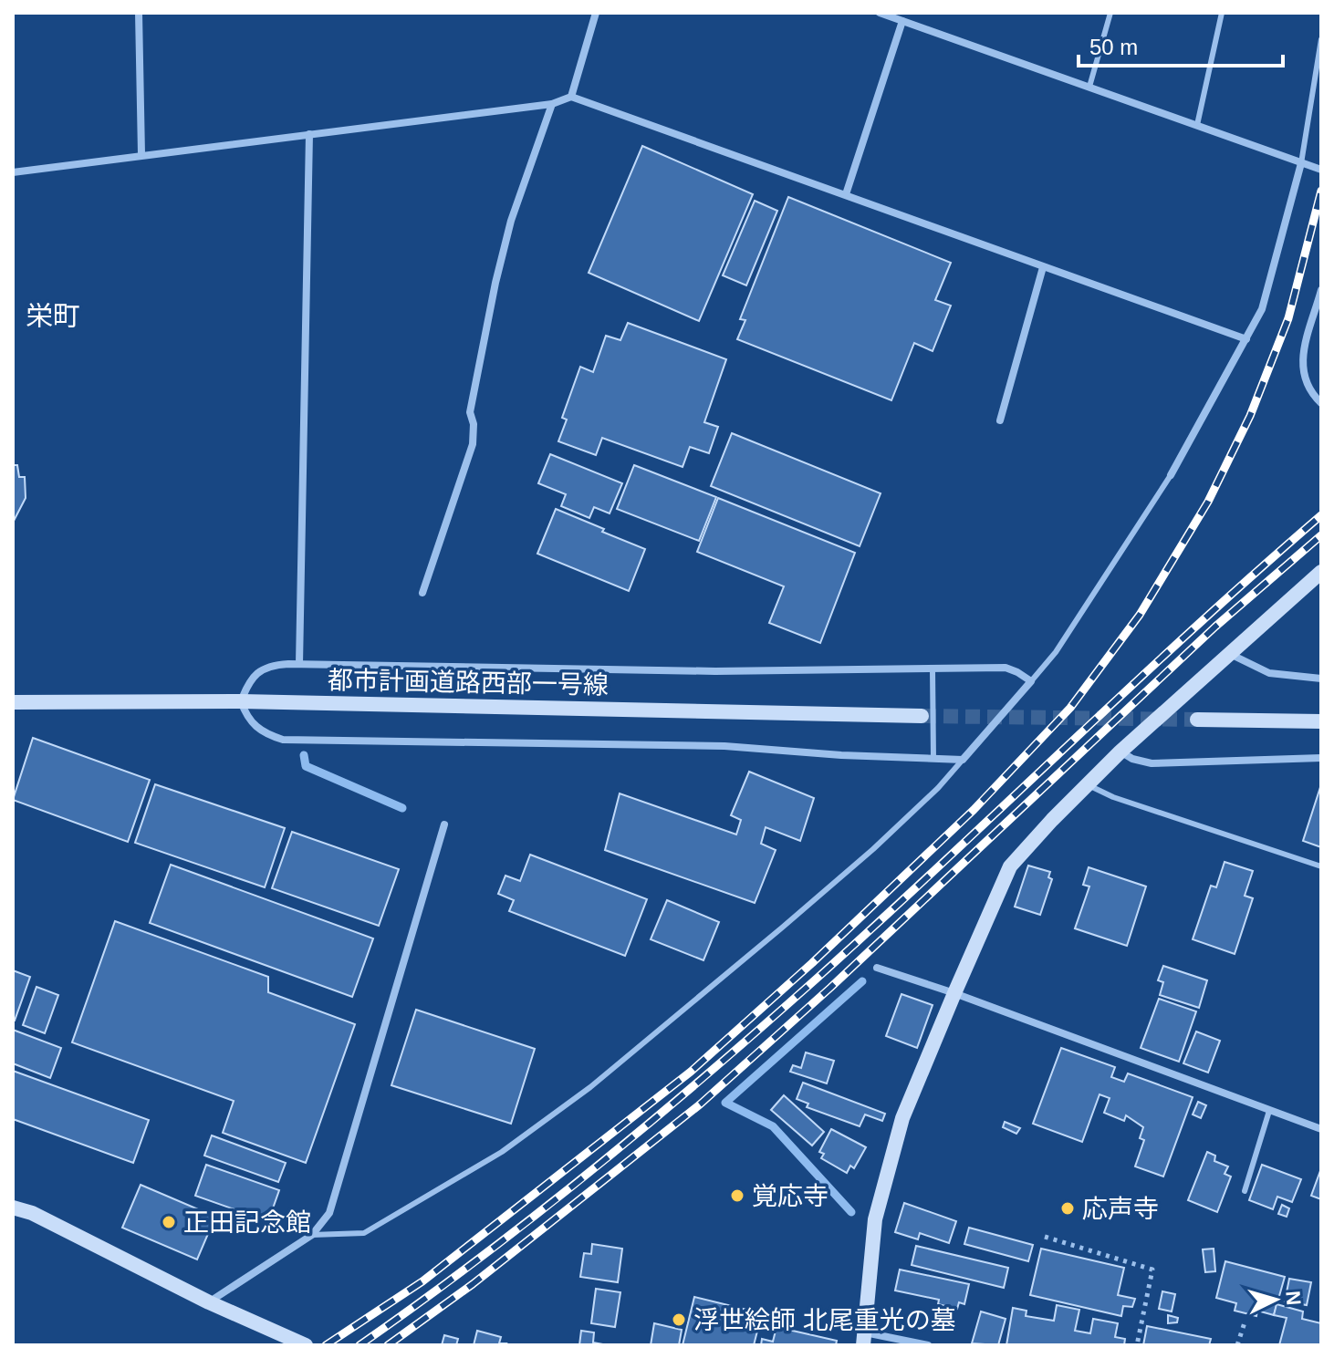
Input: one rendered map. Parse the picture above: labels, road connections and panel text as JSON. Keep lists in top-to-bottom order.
{
  "streets": {
    "street": ["都市計画道路西部一号線"]
  },
  "districts": ["栄町"],
  "places": [
    "覚応寺",
    "応声寺",
    "正田記念館",
    "浮世絵師 北尾重光の墓"
  ],
  "scale_bar": "50 m",
  "north": "right"
}
